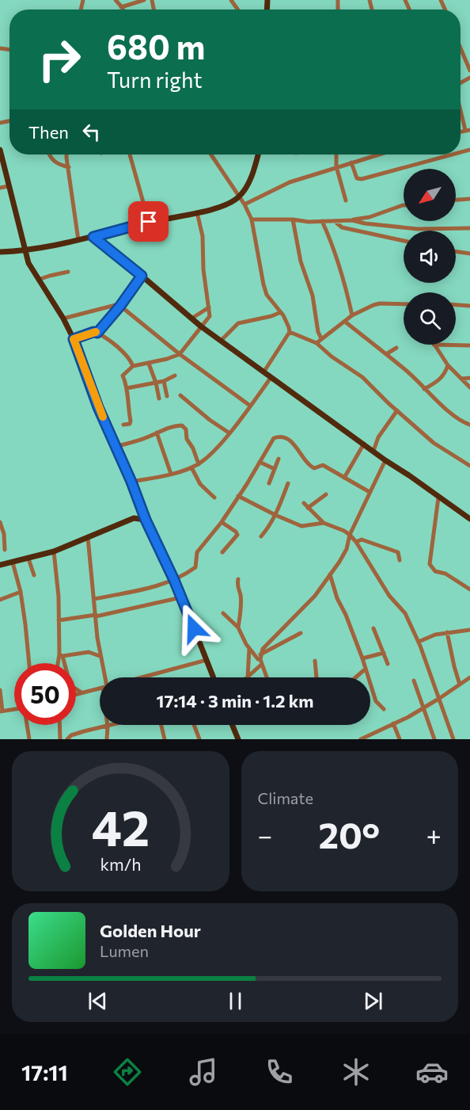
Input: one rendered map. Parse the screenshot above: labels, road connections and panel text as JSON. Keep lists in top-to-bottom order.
{
  "north": "bottom left",
  "page": {
    "turn": ["680 m", "Turn right"],
    "then": "Then",
    "limit": "50",
    "trip": "17:14 · 3 min · 1.2 km",
    "tile": "Climate",
    "heat": ["−", "20°", "+"],
    "song": ["Golden Hour", "Lumen"],
    "tabs": "17:11",
    "gauge": ["42", "km/h"]
  }
}
